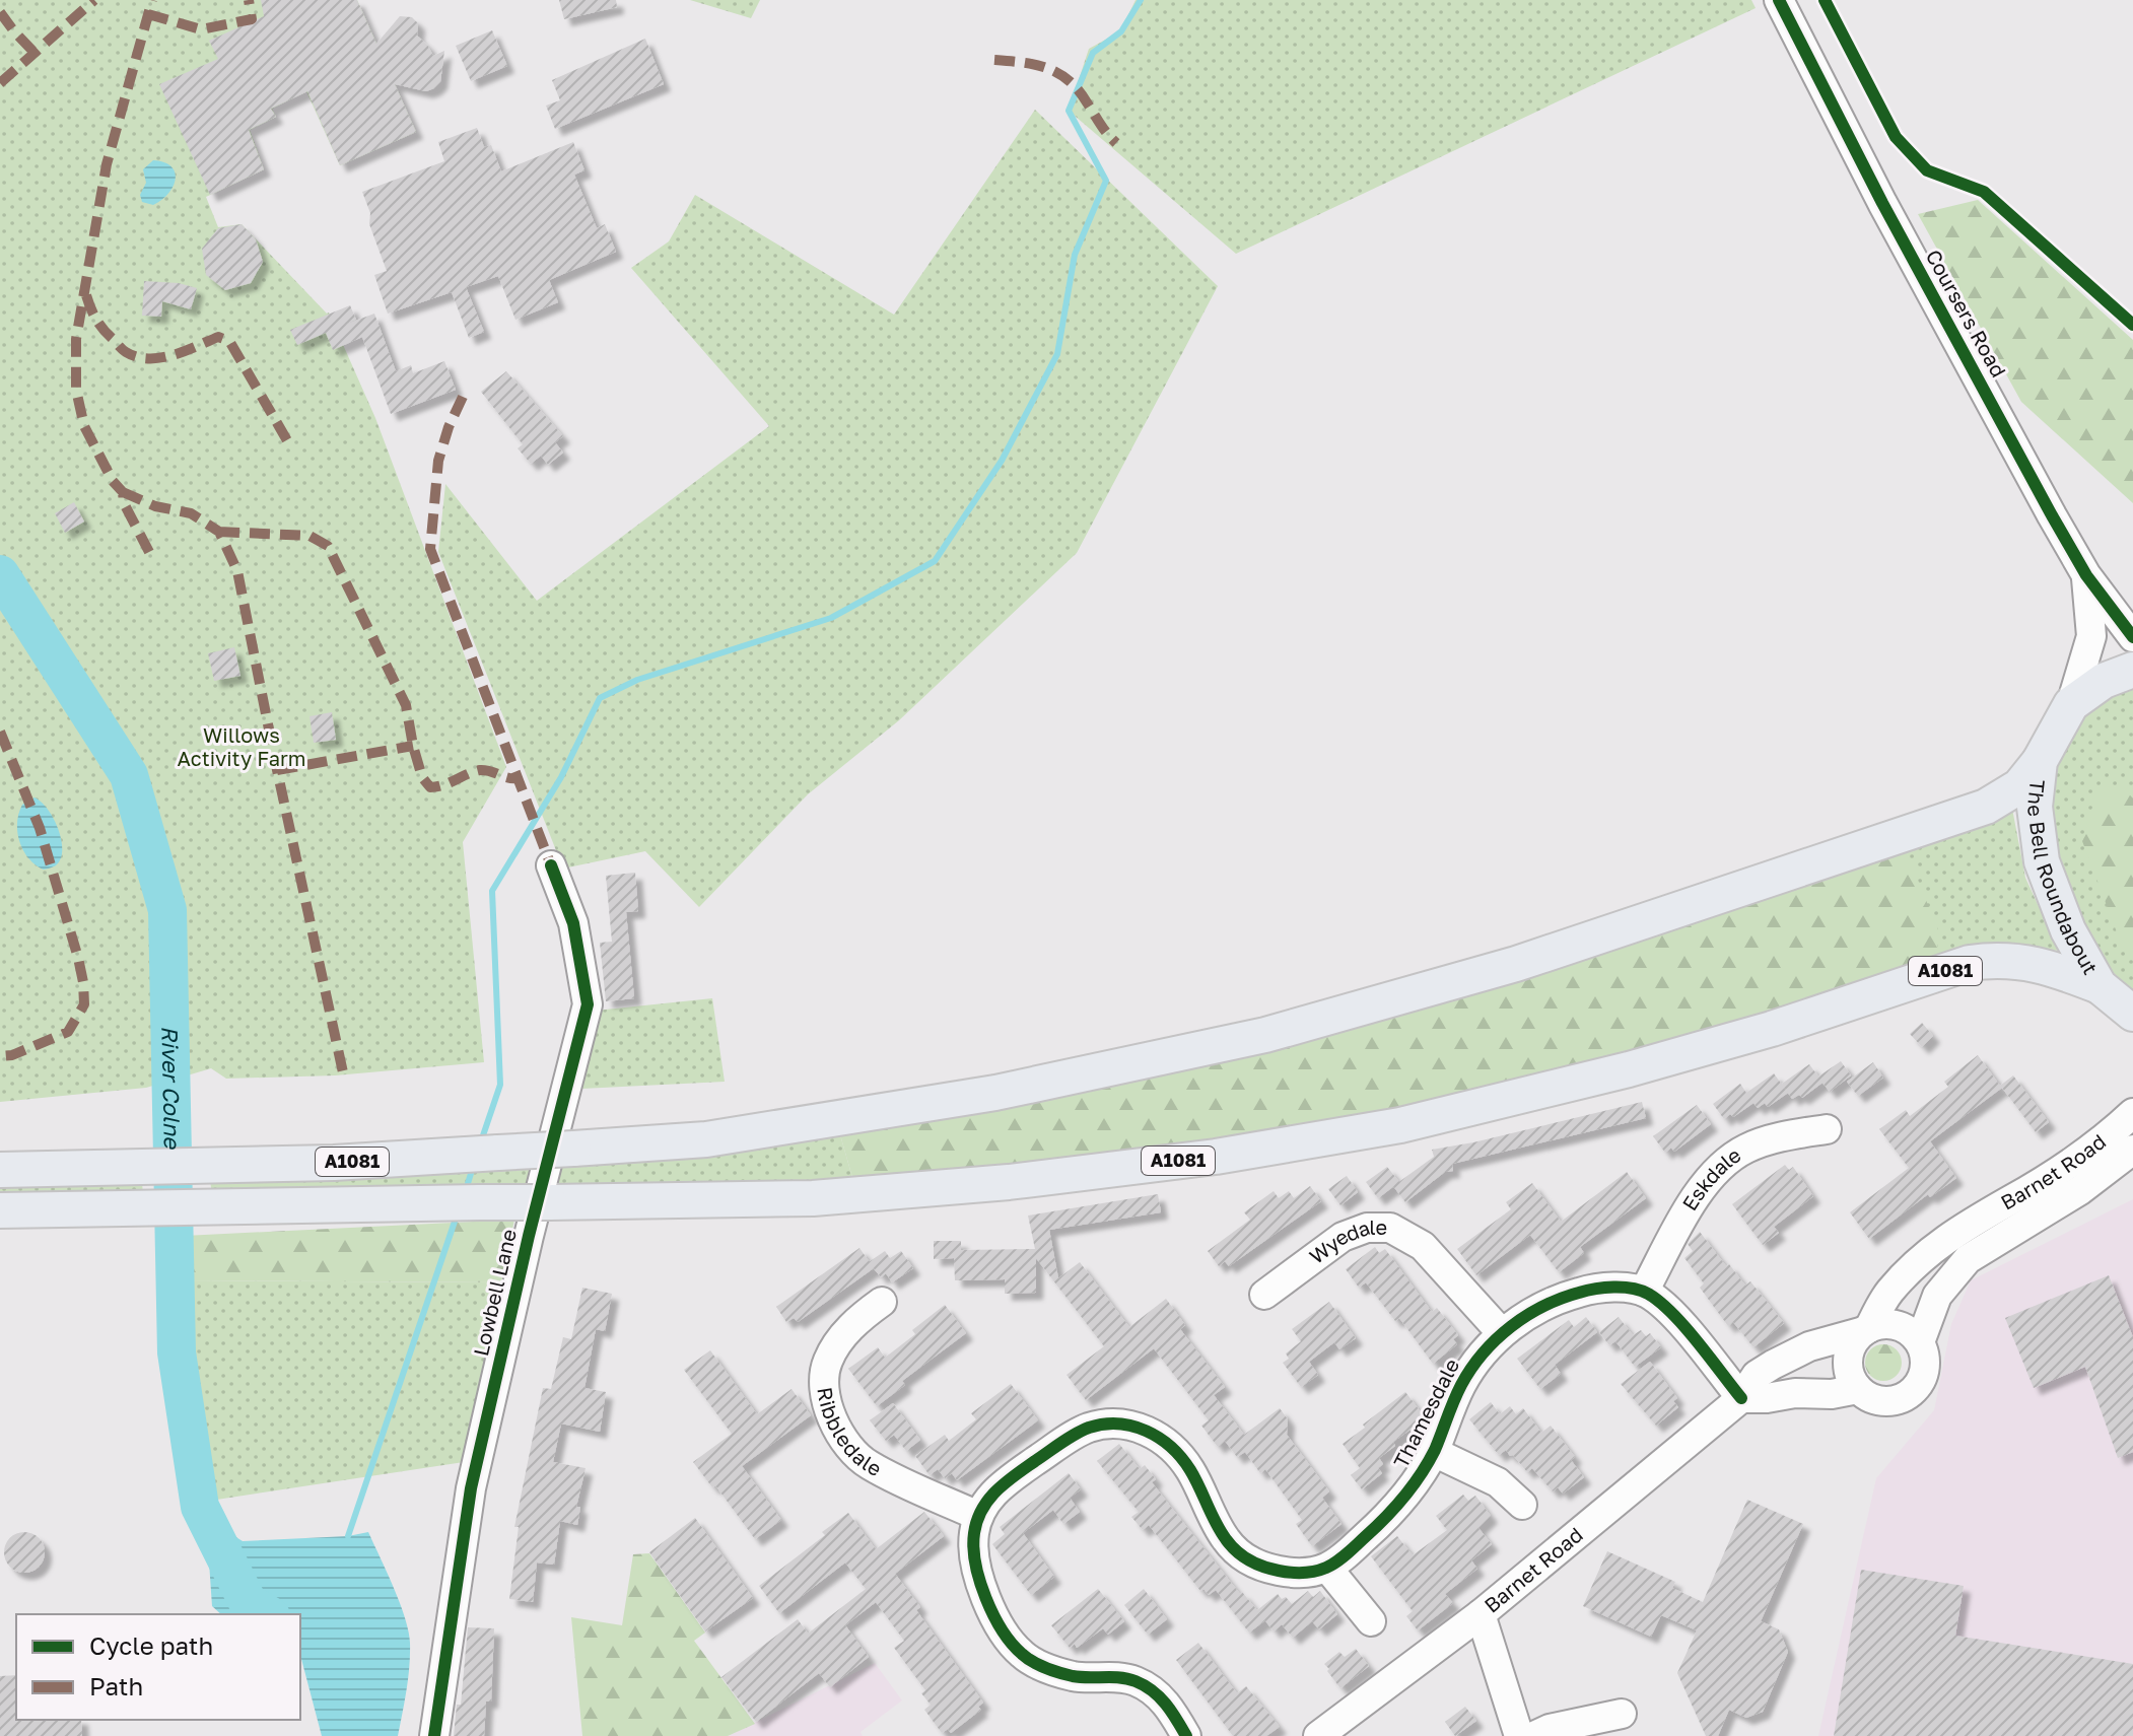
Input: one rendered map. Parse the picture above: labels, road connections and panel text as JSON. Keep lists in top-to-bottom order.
{
  "streets": {
    "main road": ["The Bell Roundabout", "A1081"],
    "street": [
      "Coursers Road",
      "Barnet Road",
      "Eskdale",
      "Wyedale",
      "Lowbell Lane",
      "Thamesdale",
      "Ribbledale"
    ]
  },
  "crossings": [
    ["Coursers Road", "The Bell Roundabout"],
    ["The Bell Roundabout", "A1081"],
    ["Eskdale", "Thamesdale"],
    ["Wyedale", "Thamesdale"]
  ],
  "water": ["River Colne"],
  "parks": ["Willows Activity Farm"],
  "legend": ["Cycle path", "Path"]
}
